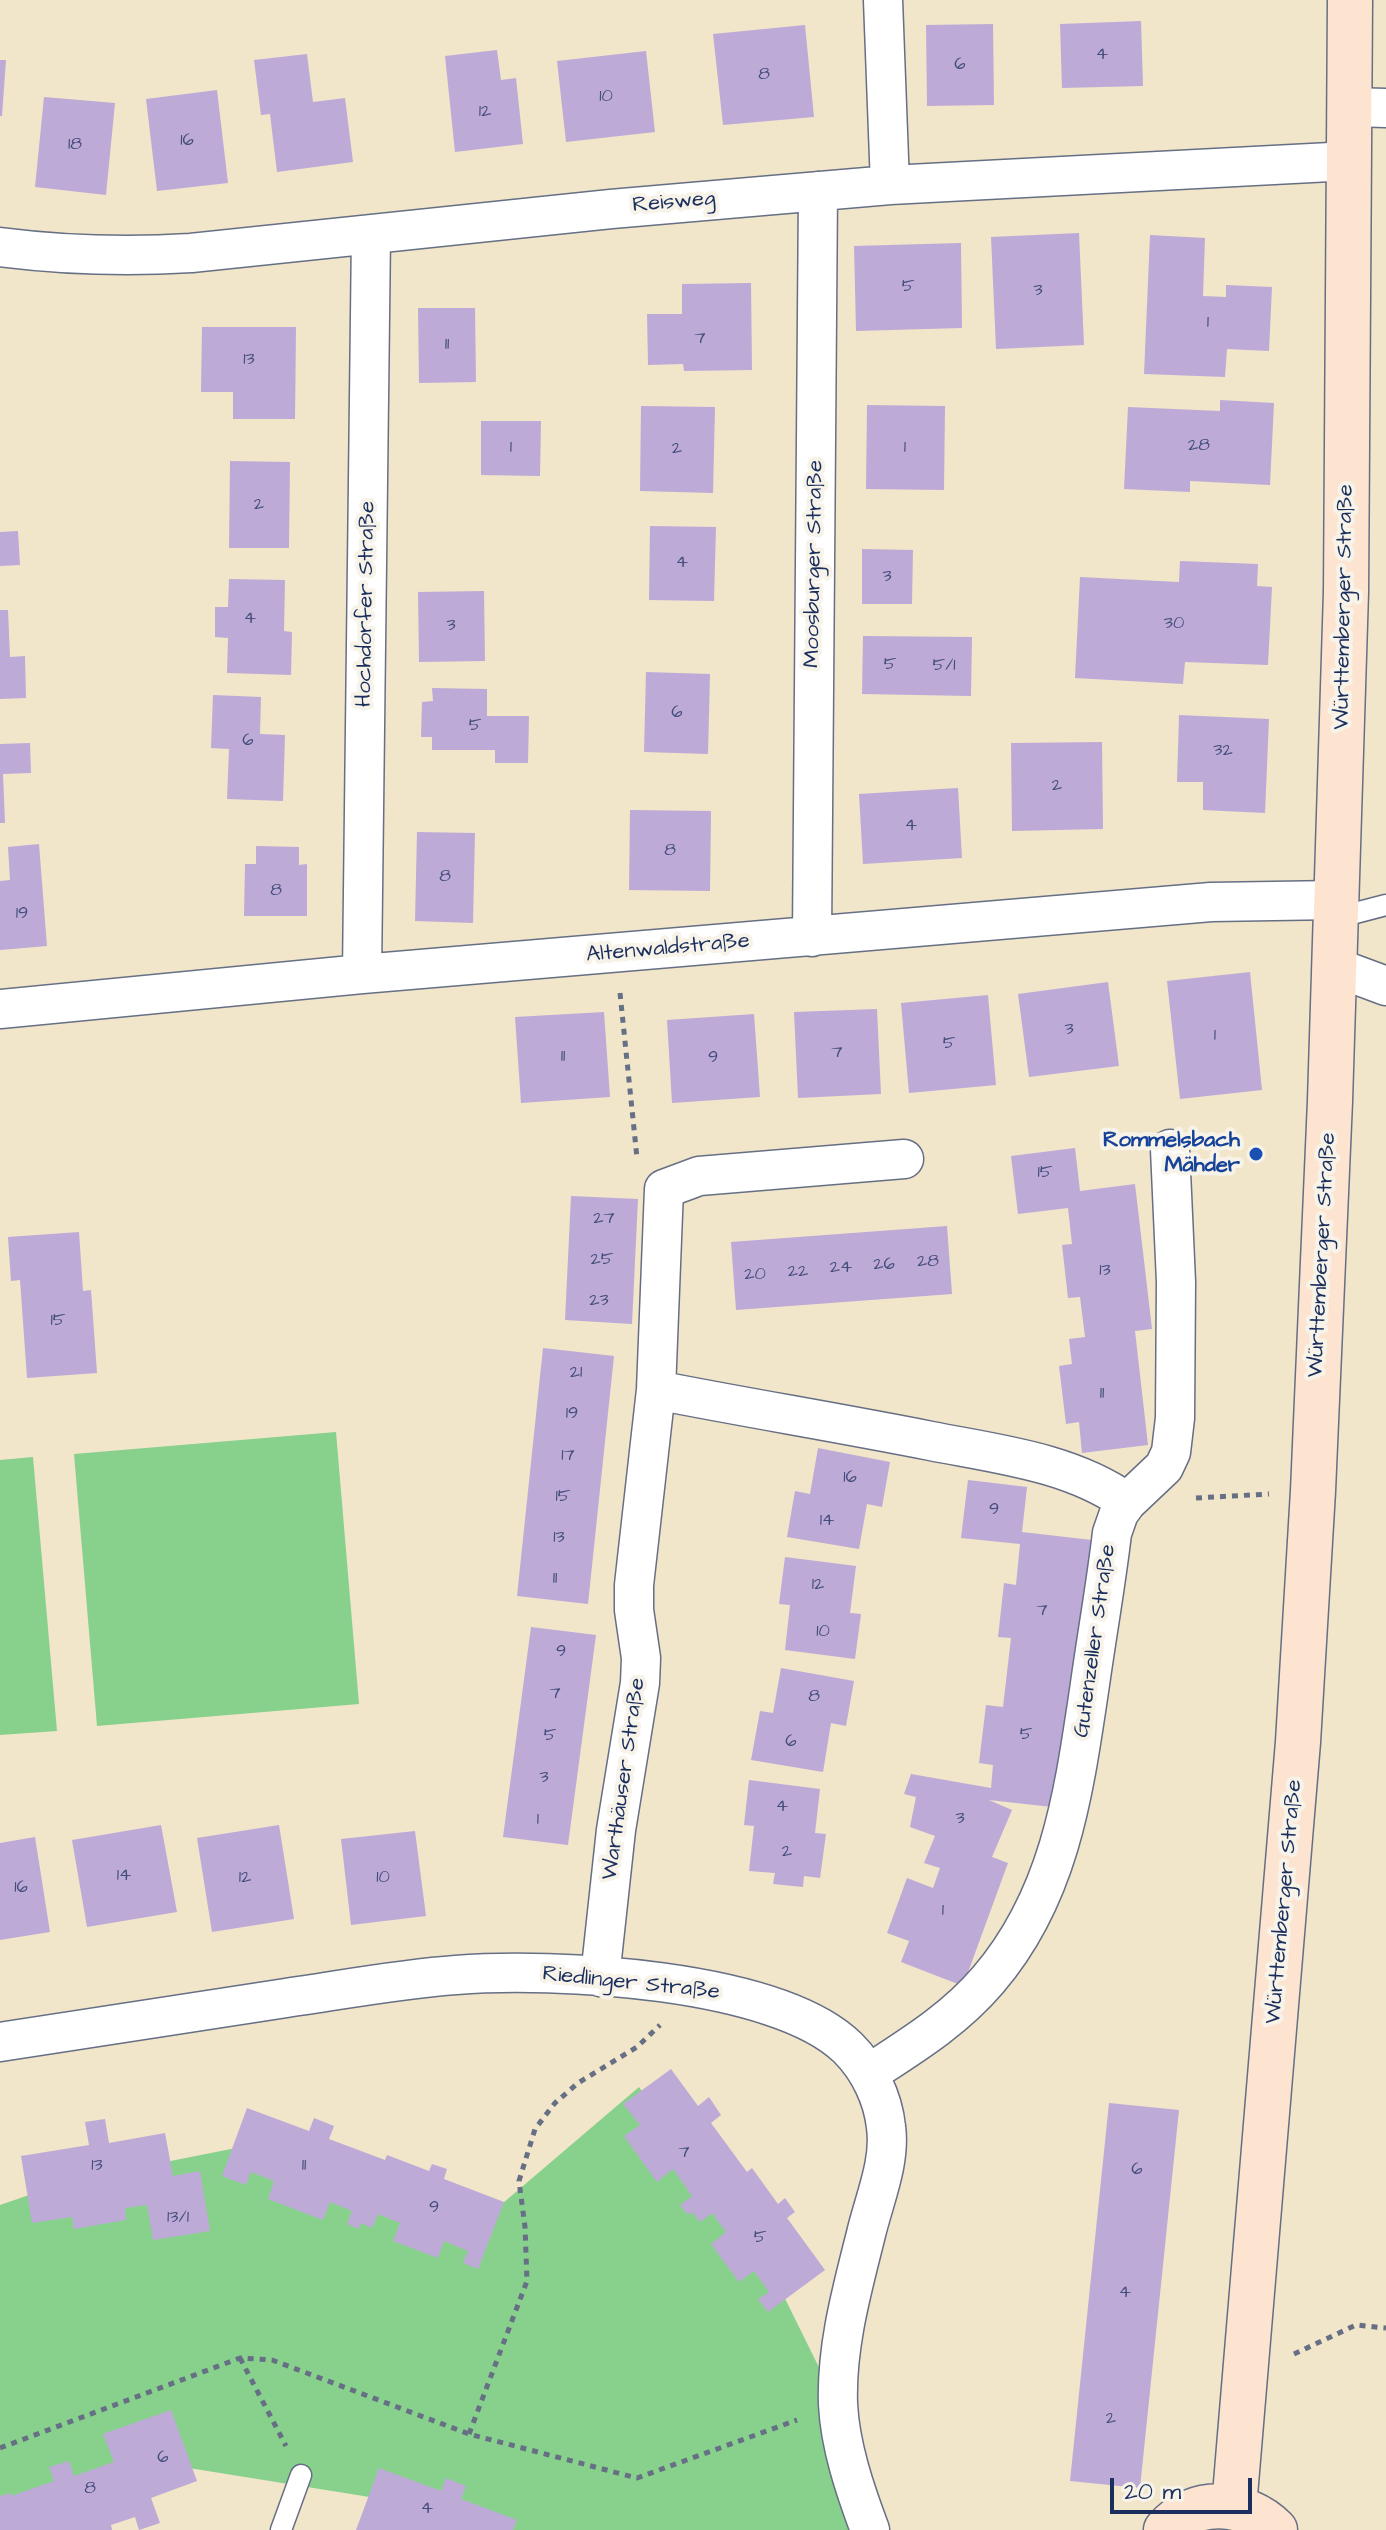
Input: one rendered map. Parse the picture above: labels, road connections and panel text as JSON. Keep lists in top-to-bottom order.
{
  "streets": {
    "main road": ["Württemberger Straße"],
    "street": [
      "Reisweg",
      "Moosburger Straße",
      "Hochdorfer Straße",
      "Altenwaldstraße",
      "Gutenzeller Straße",
      "Warthäuser Straße",
      "Riedlinger Straße"
    ]
  },
  "crossings": [
    ["Reisweg", "Moosburger Straße"],
    ["Reisweg", "Hochdorfer Straße"],
    ["Reisweg", "Württemberger Straße"],
    ["Moosburger Straße", "Altenwaldstraße"],
    ["Hochdorfer Straße", "Altenwaldstraße"],
    ["Württemberger Straße", "Altenwaldstraße"],
    ["Gutenzeller Straße", "Riedlinger Straße"],
    ["Warthäuser Straße", "Riedlinger Straße"]
  ],
  "places": ["Rommelsbach Mähder"],
  "house_numbers": [
    "4",
    "6",
    "8",
    "10",
    "12",
    "16",
    "18",
    "5",
    "3",
    "1",
    "7",
    "11",
    "13",
    "28",
    "1",
    "1",
    "2",
    "2",
    "4",
    "3",
    "4",
    "30",
    "3",
    "5",
    "5/1",
    "6",
    "5",
    "6",
    "32",
    "2",
    "4",
    "8",
    "8",
    "8",
    "19",
    "3",
    "1",
    "5",
    "7",
    "11",
    "9",
    "15",
    "27",
    "25",
    "28",
    "26",
    "24",
    "13",
    "22",
    "20",
    "23",
    "15",
    "21",
    "11",
    "19",
    "17",
    "16",
    "15",
    "9",
    "14",
    "13",
    "11",
    "12",
    "7",
    "10",
    "9",
    "7",
    "8",
    "5",
    "5",
    "6",
    "3",
    "4",
    "3",
    "1",
    "2",
    "14",
    "12",
    "10",
    "16",
    "1",
    "7",
    "13",
    "11",
    "6",
    "9",
    "13/1",
    "5",
    "4",
    "2",
    "6",
    "8",
    "4"
  ],
  "scale_bar": "20 m"
}
